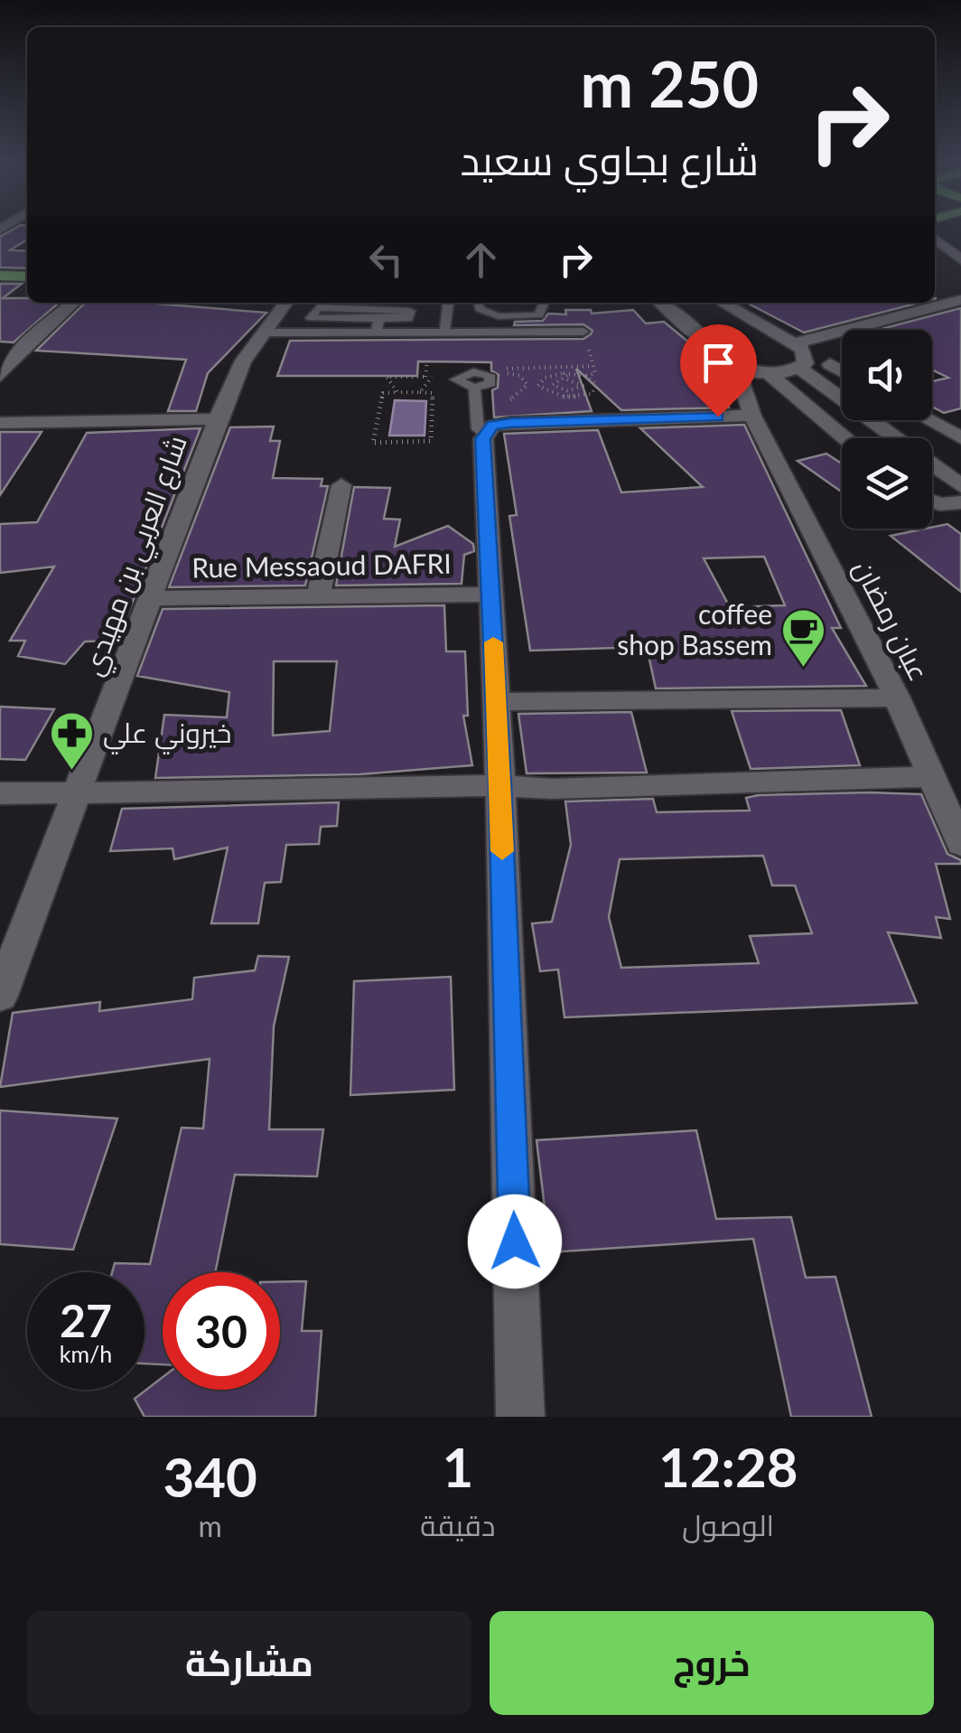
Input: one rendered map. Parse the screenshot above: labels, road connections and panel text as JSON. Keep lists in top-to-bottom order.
{
  "streets": {
    "street": ["شارع العربي بن مهيدي", "Rue Messaoud DAFRI", "عبان رمضان"]
  },
  "crossings": [
    ["شارع العربي بن مهيدي", "Rue Messaoud DAFRI"]
  ],
  "places": {
    "cafe": ["coffee shop Bassem"],
    "pharmacy": ["خيروني علي"]
  },
  "page": {
    "turn": ["250 m", "شارع بجاوي سعيد"],
    "speed": "27 km/h",
    "limit": "30",
    "eta": [
      "12:28",
      "الوصول",
      "1",
      "دقيقة",
      "340",
      "m"
    ],
    "buttons": ["خروج", "مشاركة"]
  }
}
